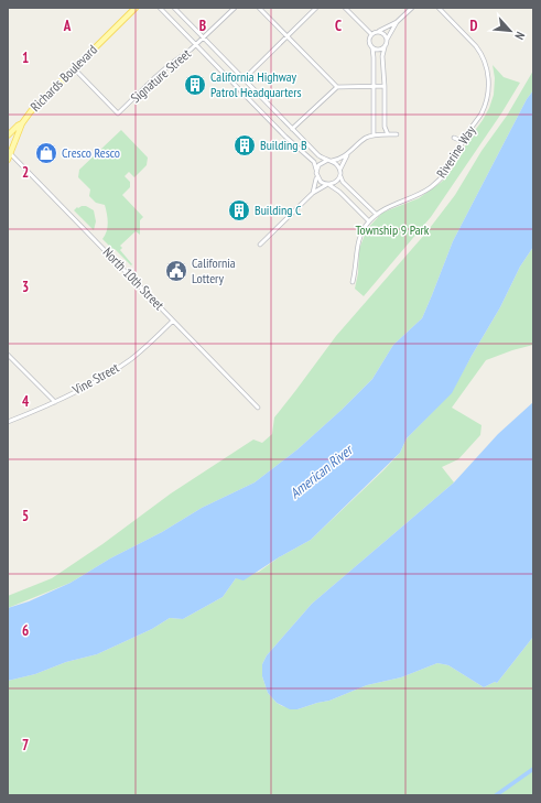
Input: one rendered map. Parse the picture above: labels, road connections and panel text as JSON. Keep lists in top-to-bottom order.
{
  "streets": {
    "main road": ["Richards Boulevard"],
    "street": [
      "Signature Street",
      "Riverine Way",
      "North 10th Street",
      "Vine Street"
    ]
  },
  "crossings": [
    ["Signature Street", "Richards Boulevard"],
    ["Richards Boulevard", "North 10th Street"],
    ["North 10th Street", "Vine Street"]
  ],
  "water": ["American River"],
  "parks": ["Township 9 Park"],
  "places": {
    "building": ["California Highway Patrol Headquarters", "Building B", "Building C"],
    "shop": ["Cresco Resco"],
    "public building": ["California Lottery"]
  },
  "north": "bottom right",
  "grid": {
    "columns": [
      "A",
      "B",
      "C",
      "D"
    ],
    "rows": [
      "1",
      "2",
      "3",
      "4",
      "5",
      "6",
      "7"
    ]
  }
}
